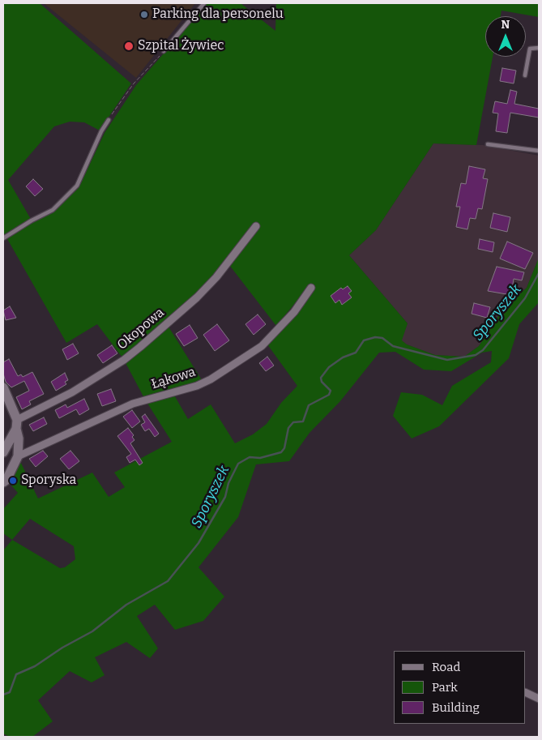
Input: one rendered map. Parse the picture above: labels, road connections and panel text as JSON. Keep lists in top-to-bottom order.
{
  "streets": {
    "street": ["Okopowa", "Łąkowa"]
  },
  "water": ["Sporyszek"],
  "places": ["Parking dla personelu", "Szpital Żywiec", "Sporyska"],
  "legend": ["Road", "Park", "Building"],
  "north": "top"
}
